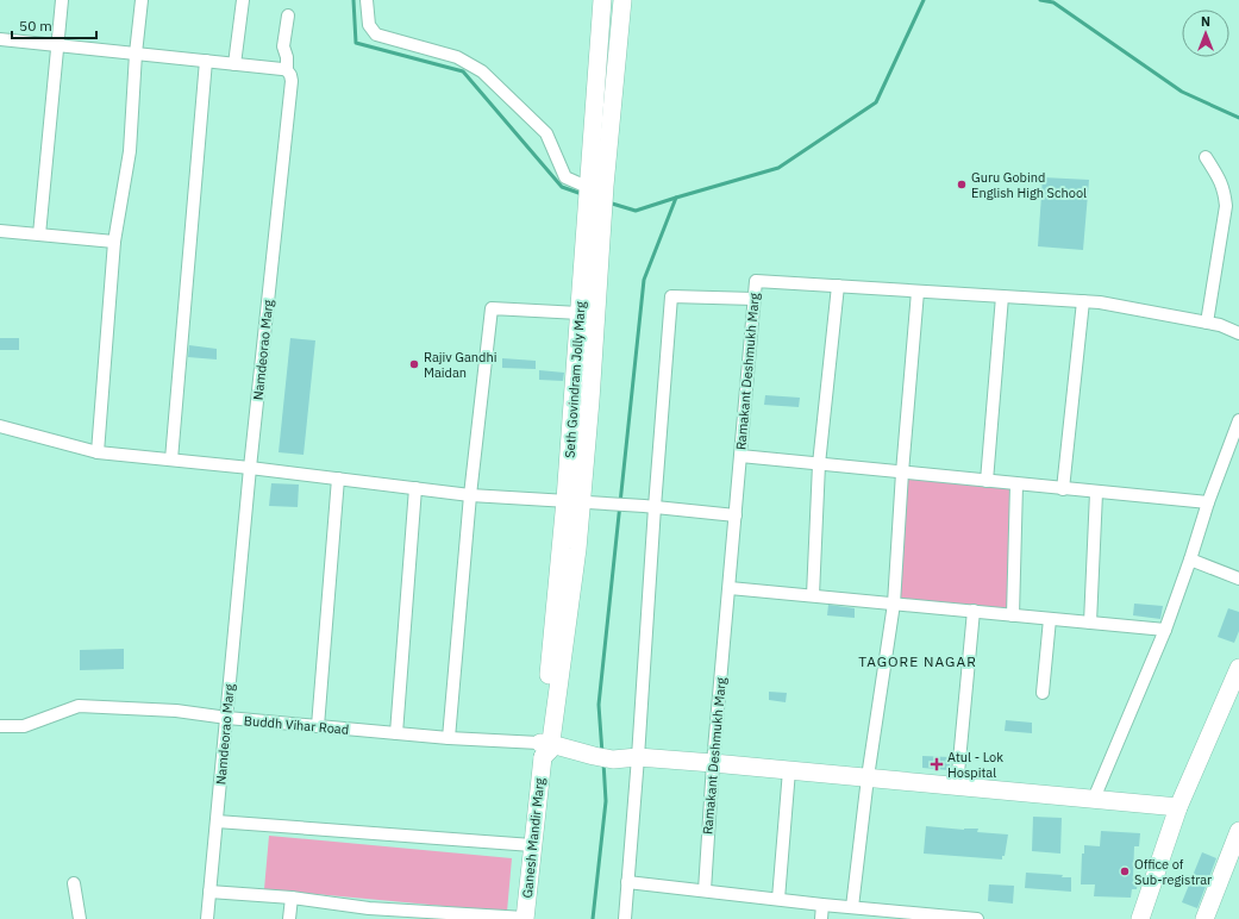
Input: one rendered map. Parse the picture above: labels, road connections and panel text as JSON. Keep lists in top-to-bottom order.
{
  "streets": {
    "street": [
      "Namdeorao Marg",
      "Ramakant Deshmukh Marg",
      "Seth Govindram Jolly Marg",
      "Buddh Vihar Road",
      "Ganesh Mandir Marg"
    ]
  },
  "crossings": [
    ["Namdeorao Marg", "Buddh Vihar Road"],
    ["Seth Govindram Jolly Marg", "Buddh Vihar Road"],
    ["Seth Govindram Jolly Marg", "Ganesh Mandir Marg"],
    ["Buddh Vihar Road", "Ganesh Mandir Marg"]
  ],
  "districts": ["TAGORE NAGAR"],
  "places": {
    "other": ["Guru Gobind English High School", "Rajiv Gandhi Maidan", "Office of Sub-registrar"],
    "health": ["Atul - Lok Hospital"]
  },
  "scale_bar": "50 m",
  "north": "top"
}
